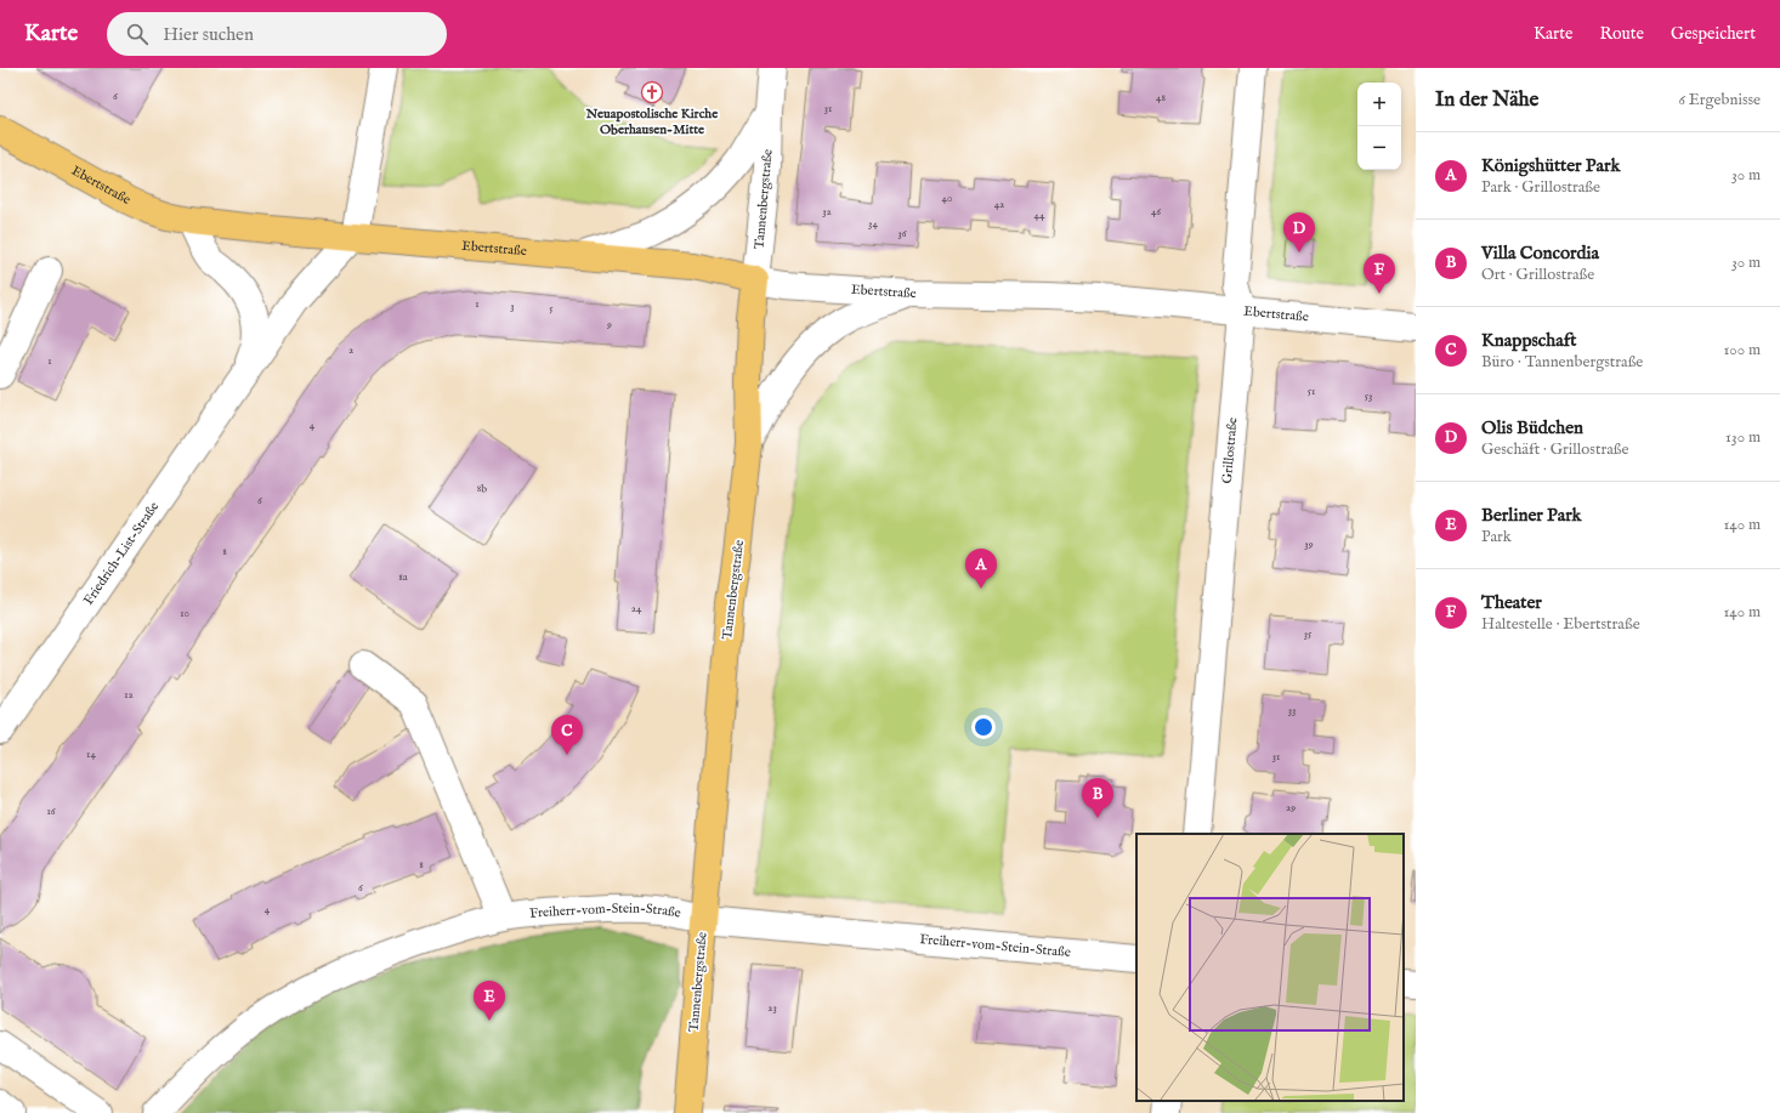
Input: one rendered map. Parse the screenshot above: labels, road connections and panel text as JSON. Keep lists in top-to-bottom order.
{
  "streets": {
    "main road": ["Ebertstraße", "Tannenbergstraße"],
    "street": ["Grillostraße", "Friedrich-List-Straße", "Freiherr-vom-Stein-Straße"]
  },
  "crossings": [
    ["Ebertstraße", "Tannenbergstraße"],
    ["Ebertstraße", "Grillostraße"],
    ["Ebertstraße", "Friedrich-List-Straße"],
    ["Tannenbergstraße", "Freiherr-vom-Stein-Straße"]
  ],
  "places": {
    "church": ["Neuapostolische Kirche Oberhausen-Mitte"]
  },
  "house_numbers": [
    "6",
    "48",
    "31",
    "40",
    "42",
    "32",
    "46",
    "44",
    "34",
    "36",
    "1",
    "3",
    "5",
    "9",
    "2",
    "1",
    "51",
    "53",
    "4",
    "8b",
    "6",
    "39",
    "8",
    "8a",
    "24",
    "10",
    "35",
    "12",
    "33",
    "14",
    "31",
    "29",
    "16",
    "8",
    "6",
    "4",
    "23"
  ],
  "page": {
    "header": "Karte",
    "search": "Hier suchen",
    "nav": ["Karte", "Route", "Gespeichert"],
    "heading": ["In der Nähe", "6 Ergebnisse"],
    "map_buttons": ["+", "−"],
    "list": [
      {
        "mark": "A",
        "name": "Königshütter Park",
        "note": "Park · Grillostraße",
        "value": "30 m"
      },
      {
        "mark": "B",
        "name": "Villa Concordia",
        "note": "Ort · Grillostraße",
        "value": "30 m"
      },
      {
        "mark": "C",
        "name": "Knappschaft",
        "note": "Büro · Tannenbergstraße",
        "value": "100 m"
      },
      {
        "mark": "D",
        "name": "Olis Büdchen",
        "note": "Geschäft · Grillostraße",
        "value": "130 m"
      },
      {
        "mark": "E",
        "name": "Berliner Park",
        "note": "Park",
        "value": "140 m"
      },
      {
        "mark": "F",
        "name": "Theater",
        "note": "Haltestelle · Ebertstraße",
        "value": "140 m"
      }
    ],
    "pins": [
      "D",
      "F",
      "A",
      "C",
      "B",
      "E"
    ]
  }
}
